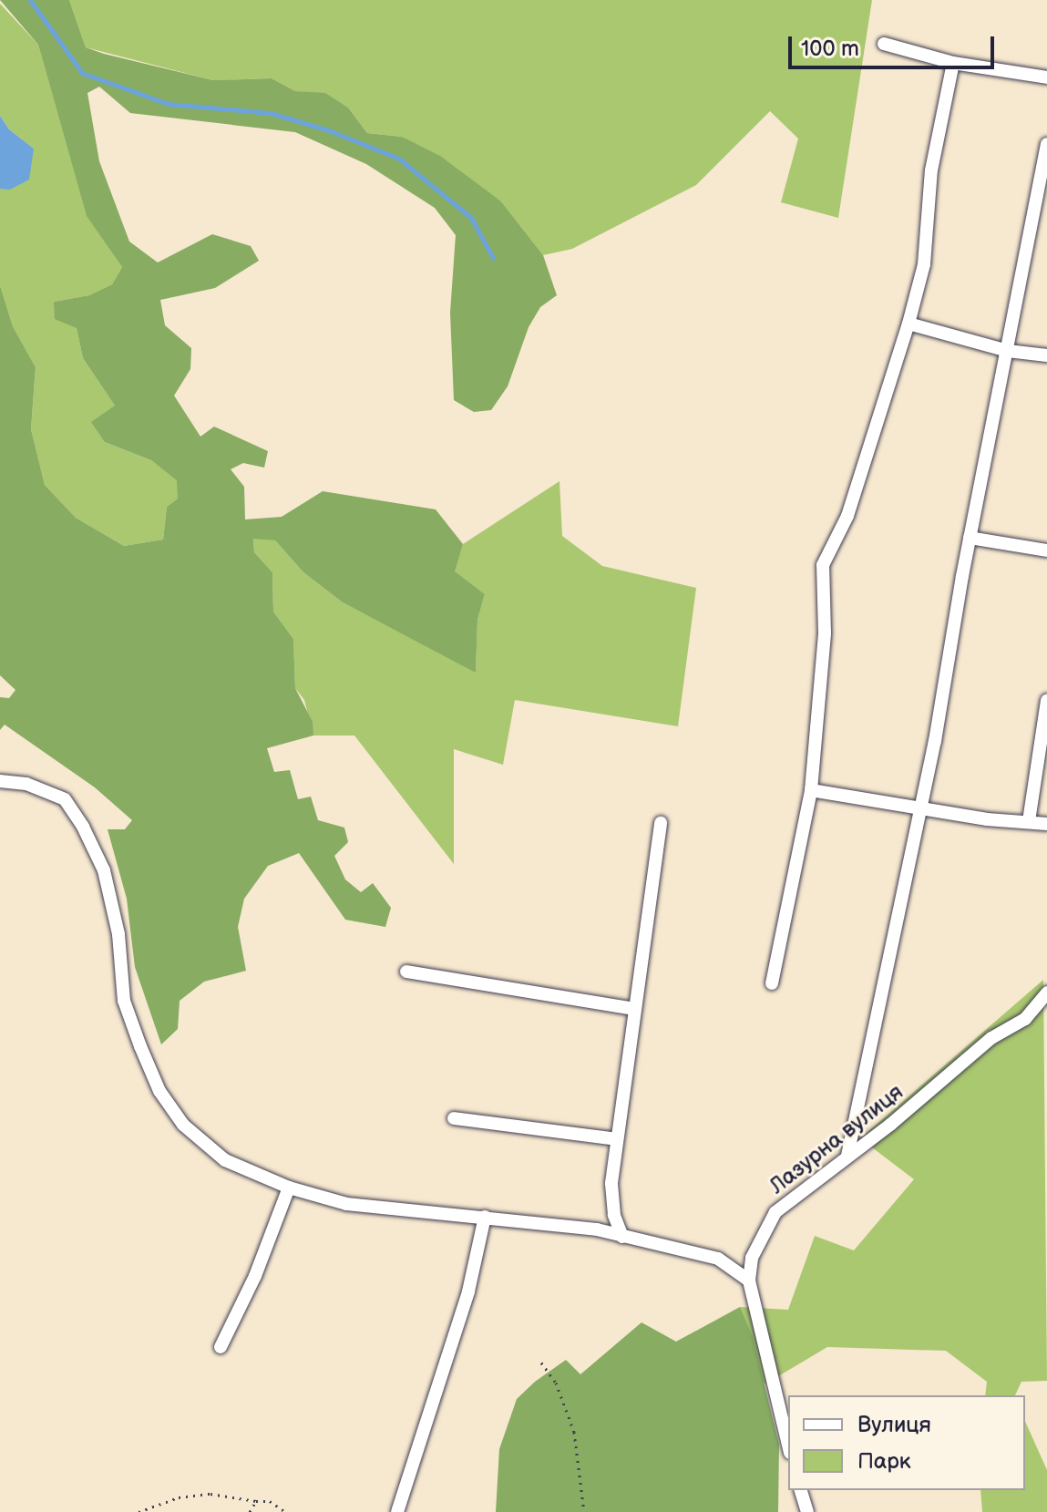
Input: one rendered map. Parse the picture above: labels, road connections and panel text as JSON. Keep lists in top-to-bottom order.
{
  "streets": {
    "street": ["Лазурна вулиця"]
  },
  "legend": ["Вулиця", "Парк"],
  "scale_bar": "100 m"
}
